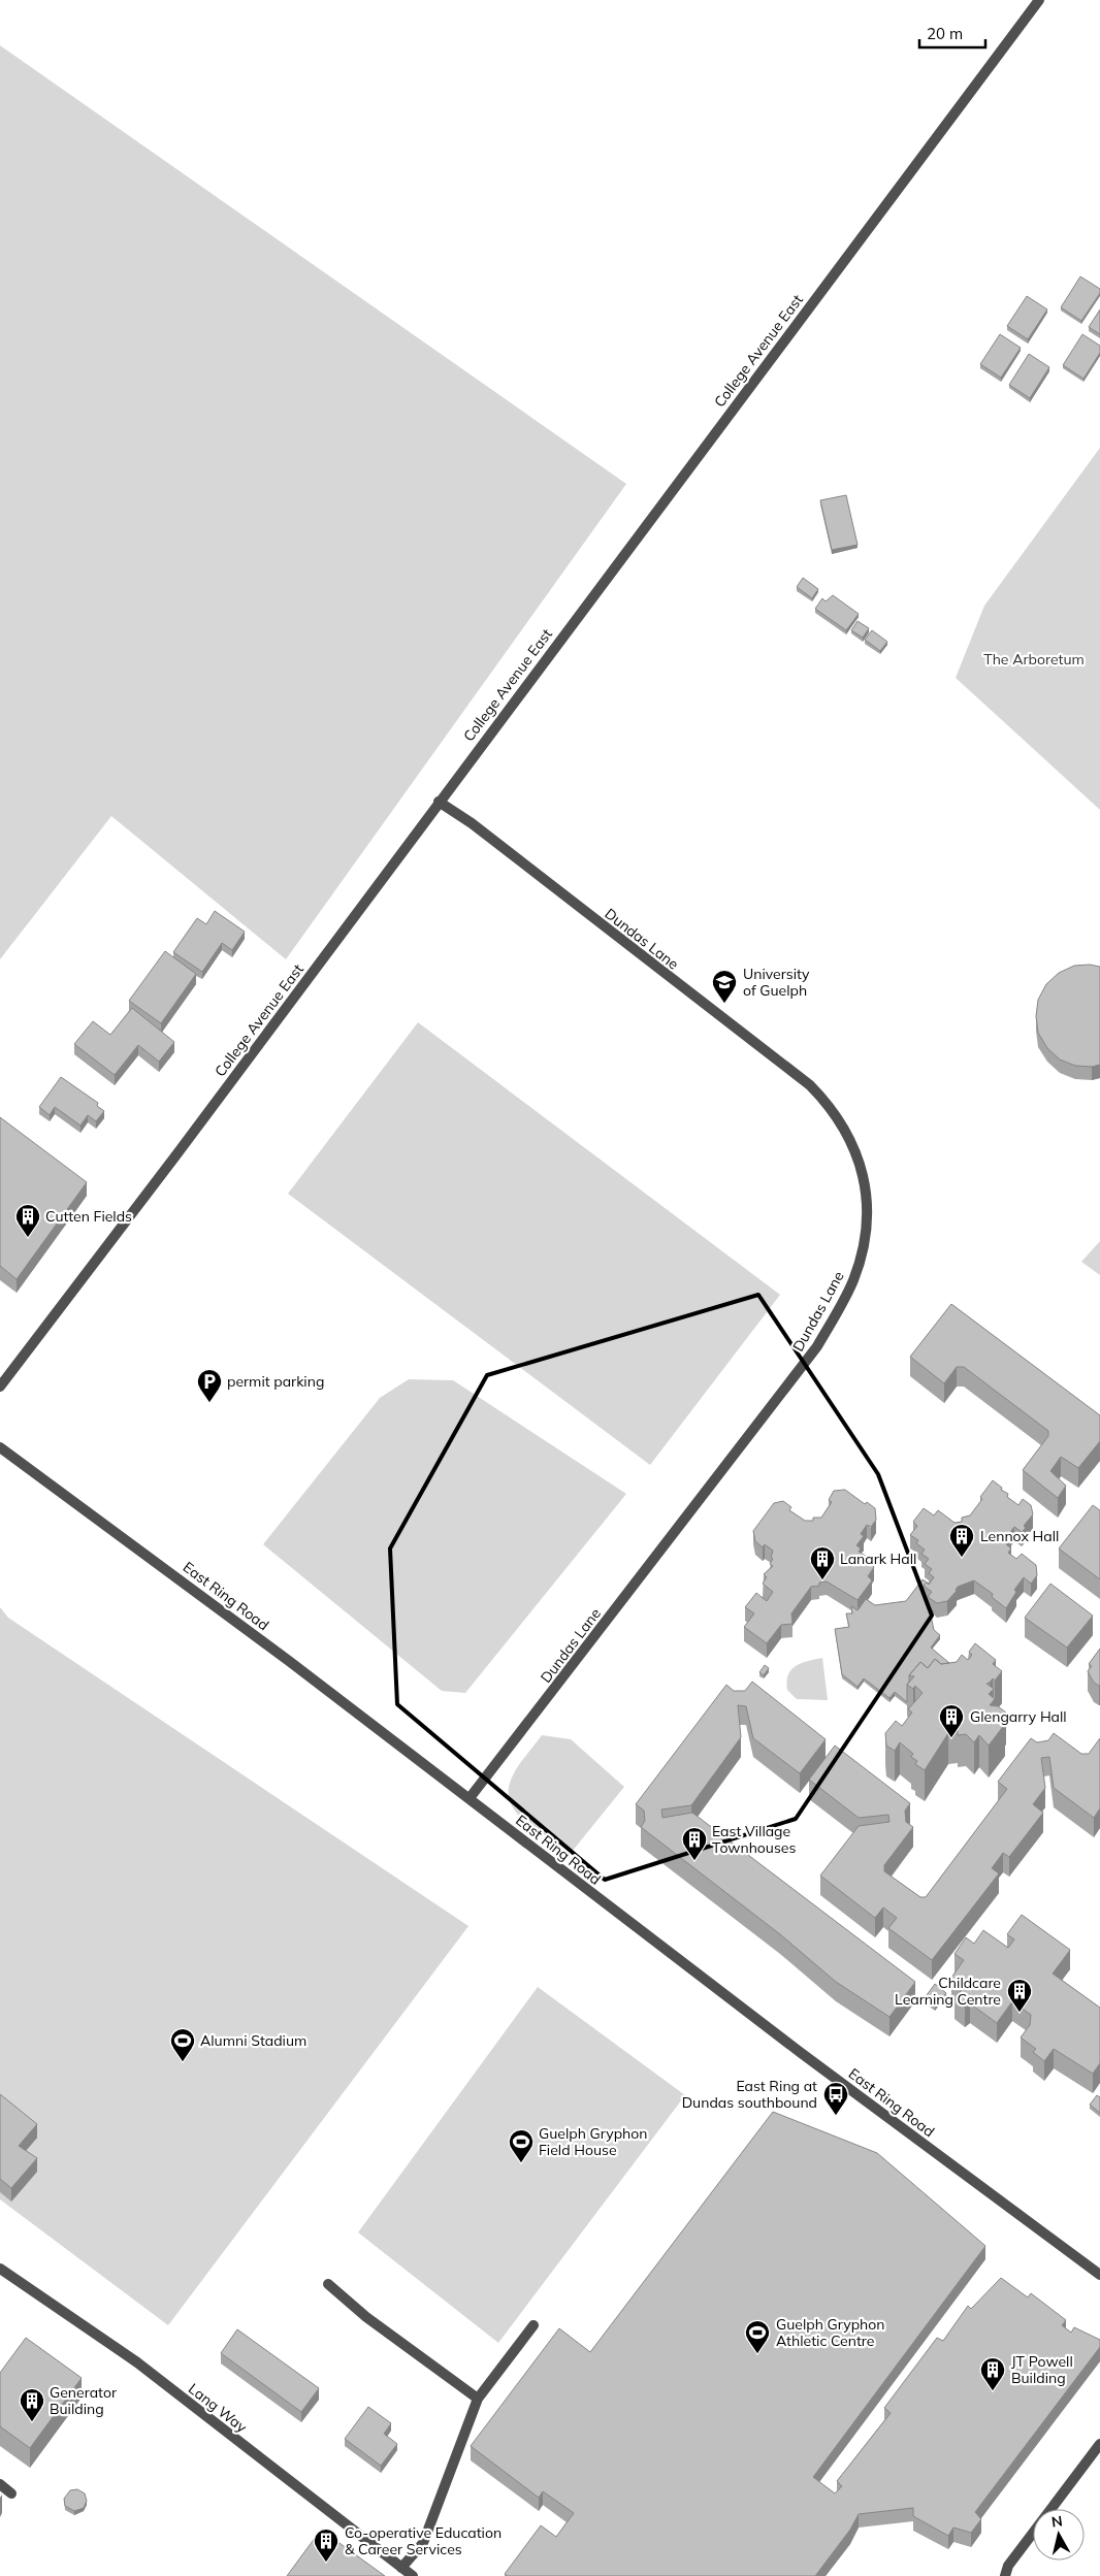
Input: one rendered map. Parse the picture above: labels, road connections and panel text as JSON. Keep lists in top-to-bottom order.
{
  "streets": {
    "street": [
      "College Avenue East",
      "Dundas Lane",
      "East Ring Road",
      "Lang Way"
    ]
  },
  "crossings": [
    ["College Avenue East", "Dundas Lane"],
    ["Dundas Lane", "East Ring Road"]
  ],
  "parks": ["The Arboretum"],
  "places": {
    "school or university": ["University of Guelph"],
    "building": [
      "Cutten Fields",
      "Lennox Hall",
      "Lanark Hall",
      "Glengarry Hall",
      "East Village Townhouses",
      "Childcare Learning Centre",
      "JT Powell Building",
      "Generator Building",
      "Co-operative Education & Career Services"
    ],
    "parking": ["permit parking"],
    "sports": ["Alumni Stadium", "Guelph Gryphon Field House", "Guelph Gryphon Athletic Centre"],
    "bus stop": ["East Ring at Dundas southbound"]
  },
  "scale_bar": "20 m",
  "north": "top"
}
